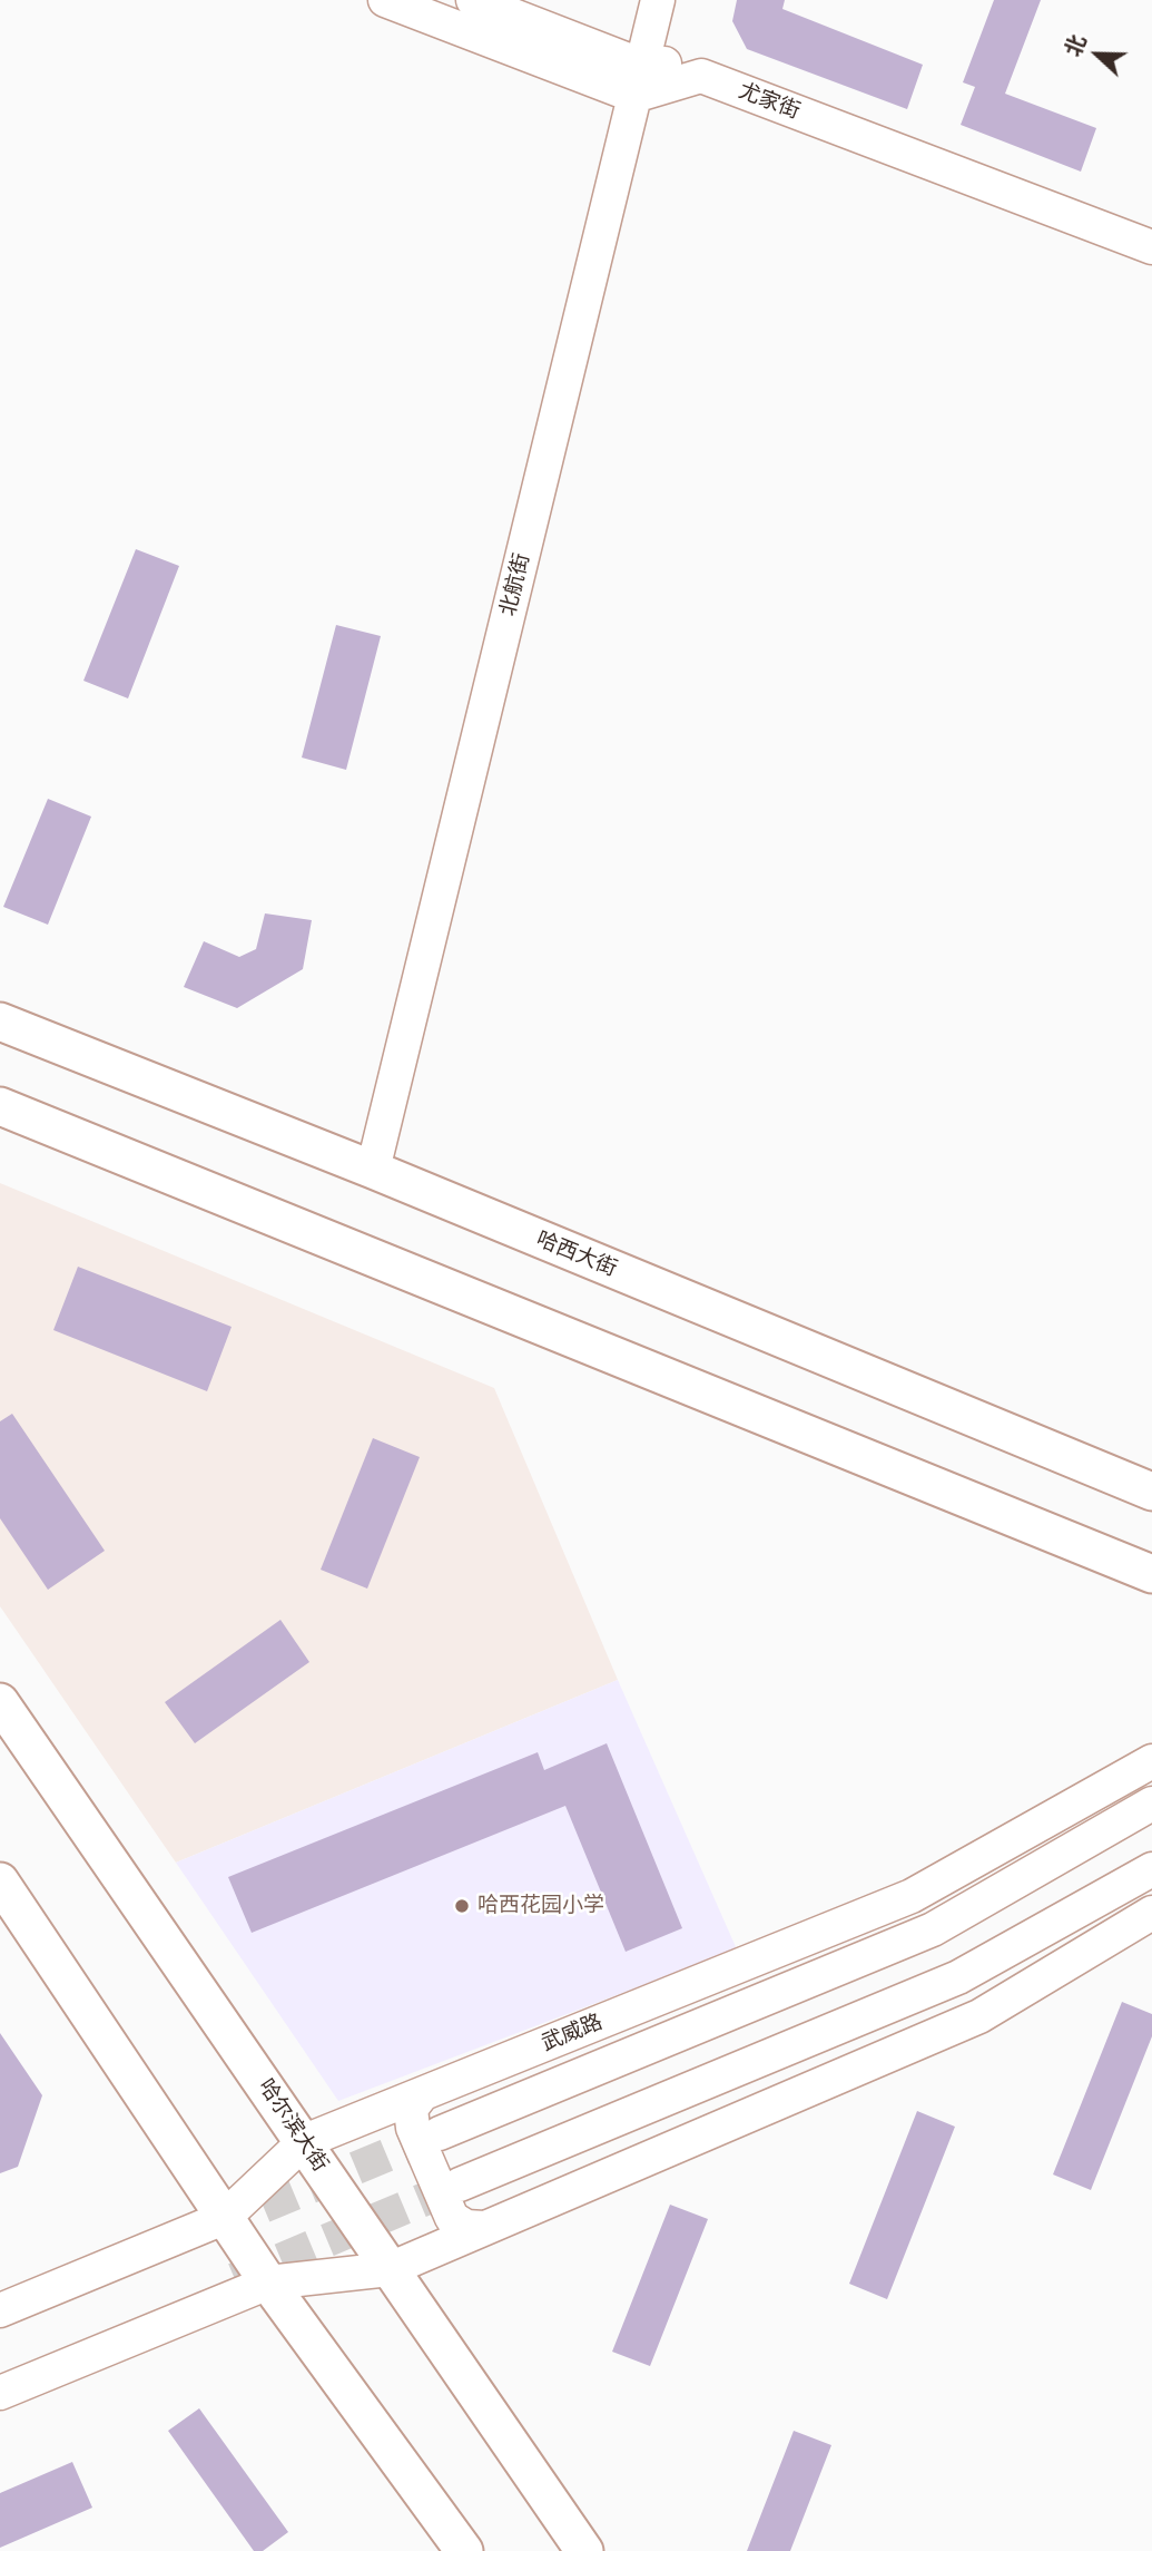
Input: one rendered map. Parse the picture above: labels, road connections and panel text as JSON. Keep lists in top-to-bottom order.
{
  "streets": {
    "main road": [
      "尤家街",
      "北航街",
      "哈西大街",
      "武威路",
      "哈尔滨大街"
    ]
  },
  "crossings": [
    ["尤家街", "北航街"],
    ["北航街", "哈西大街"],
    ["武威路", "哈尔滨大街"]
  ],
  "places": ["哈西花园小学"],
  "north": "left"
}
